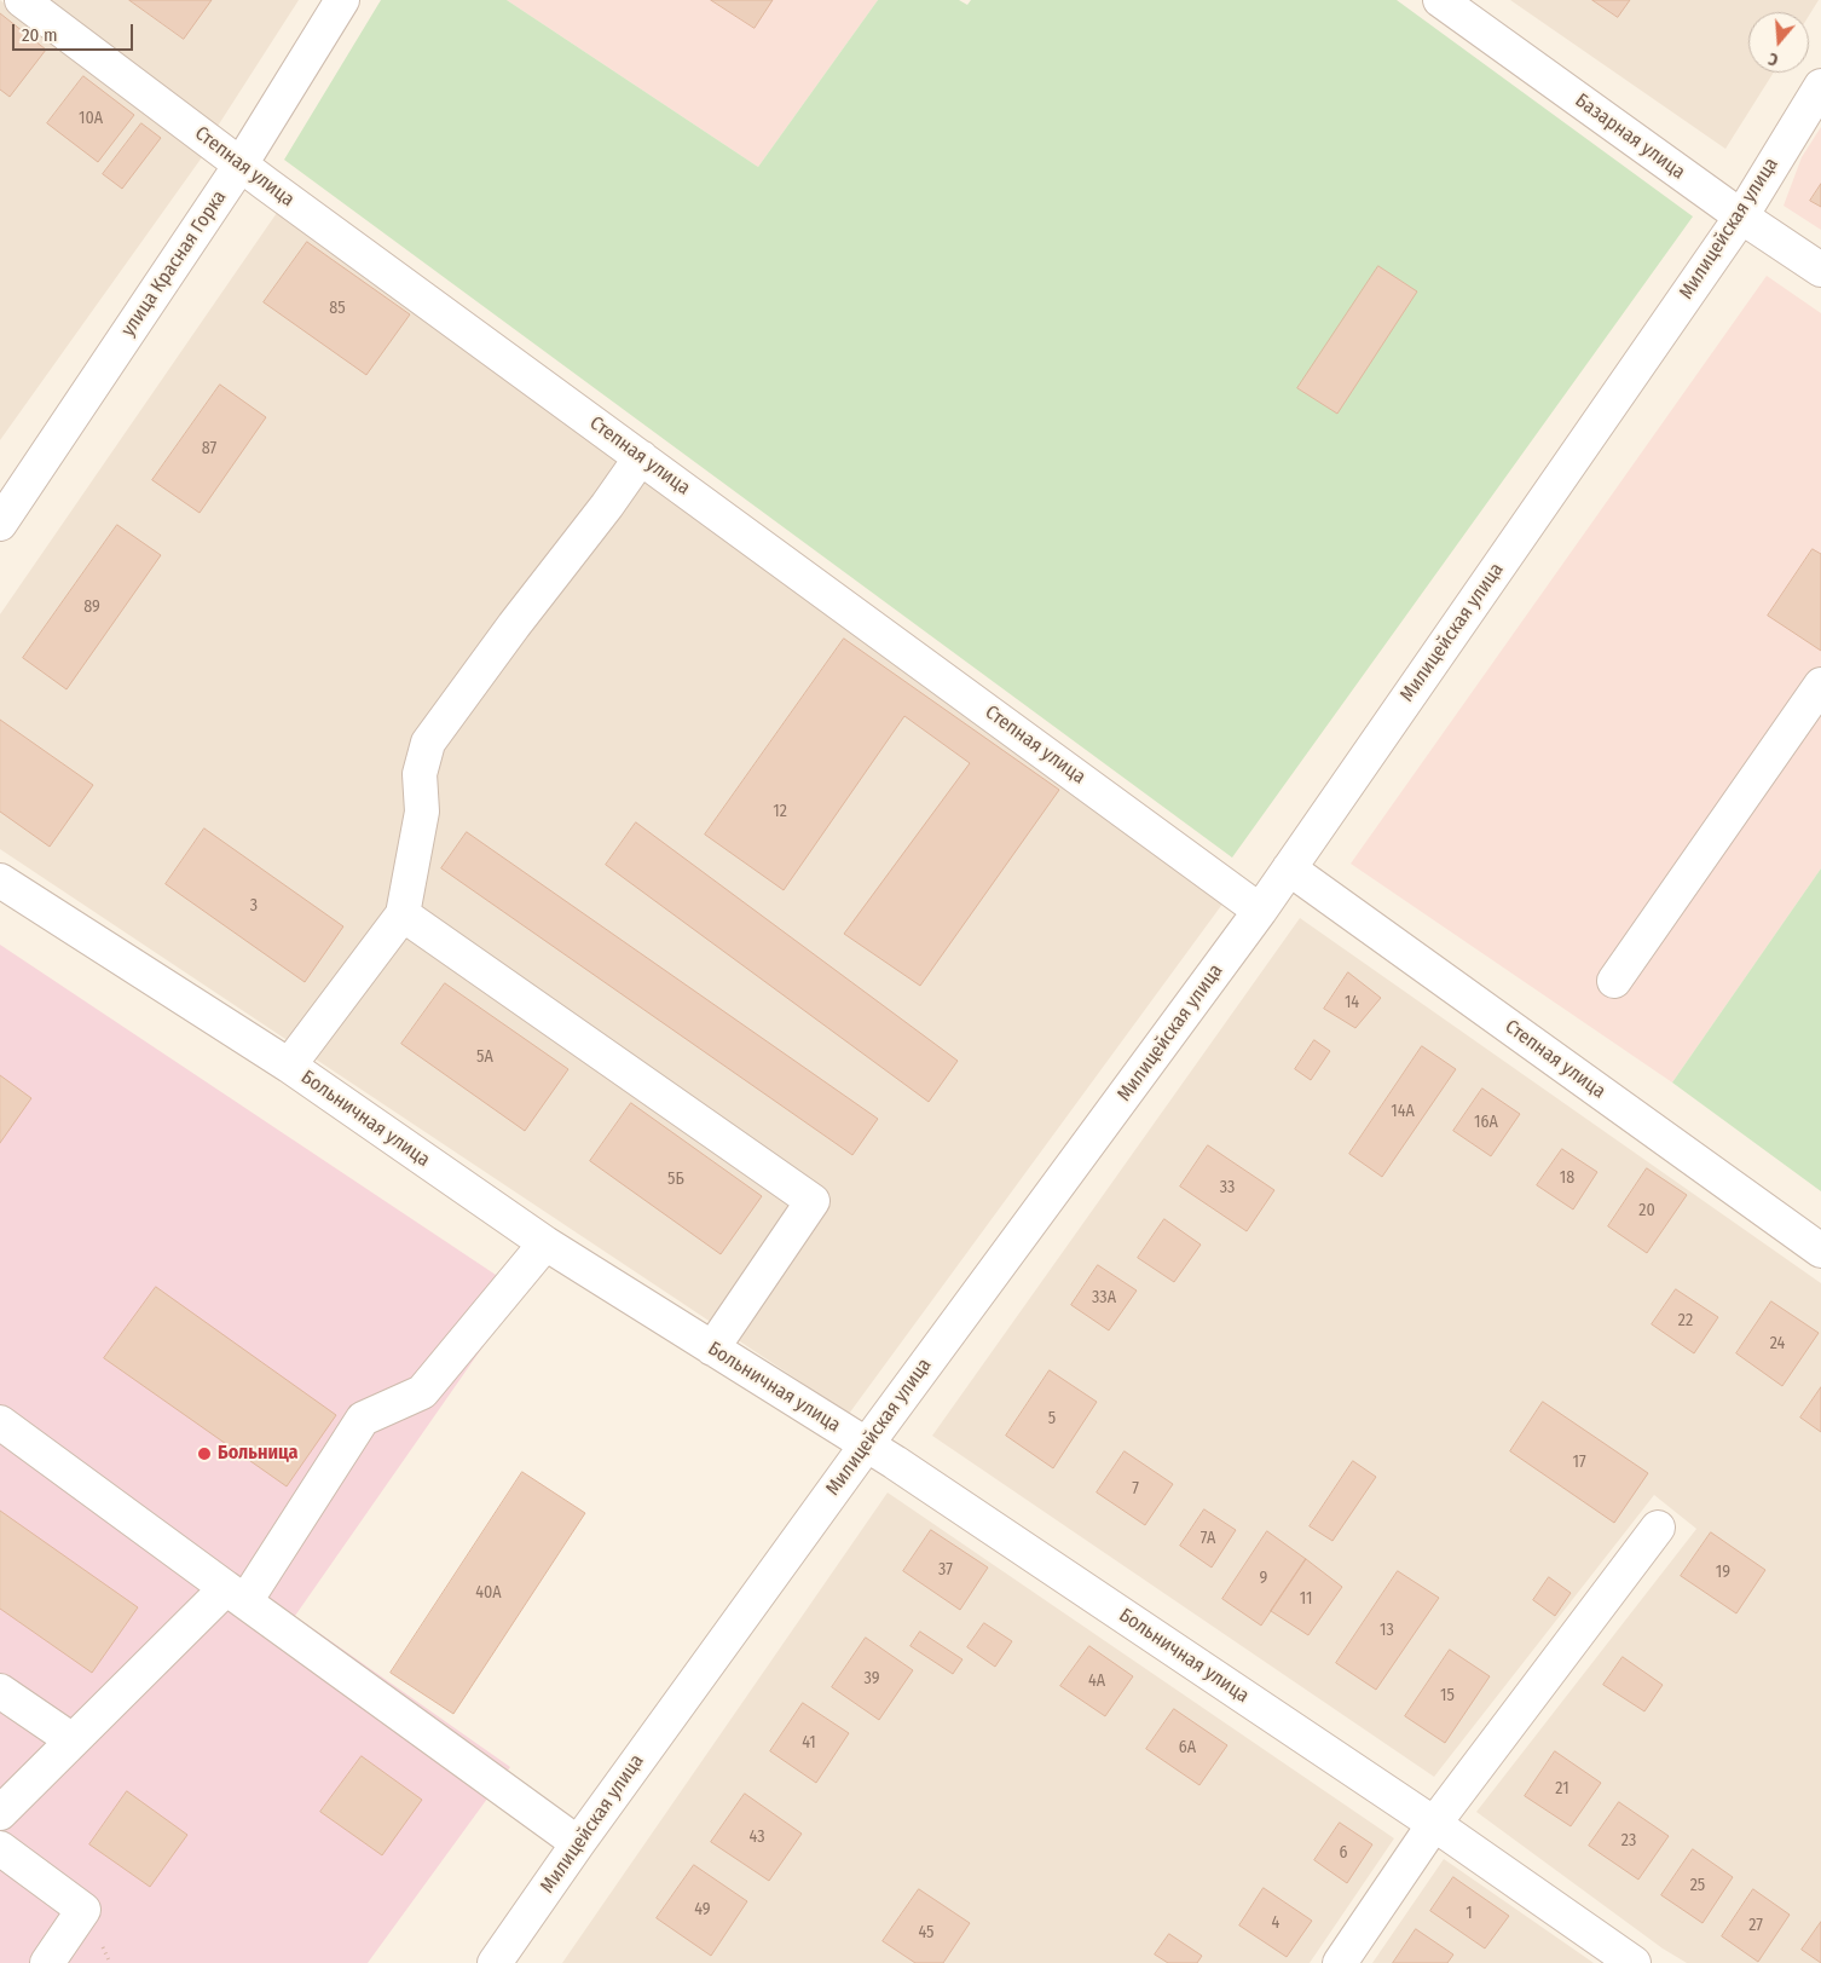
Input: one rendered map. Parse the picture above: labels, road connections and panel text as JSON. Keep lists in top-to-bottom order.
{
  "streets": {
    "street": [
      "Базарная улица",
      "Степная улица",
      "Милицейская улица",
      "улица Красная Горка",
      "Больничная улица"
    ]
  },
  "crossings": [
    ["Базарная улица", "Милицейская улица"],
    ["Степная улица", "Милицейская улица"],
    ["Степная улица", "улица Красная Горка"],
    ["Милицейская улица", "Больничная улица"]
  ],
  "places": ["Больница"],
  "house_numbers": [
    "10А",
    "85",
    "87",
    "89",
    "12",
    "3",
    "14",
    "5А",
    "14А",
    "16А",
    "18",
    "5Б",
    "33",
    "20",
    "33А",
    "22",
    "24",
    "5",
    "17",
    "7",
    "7А",
    "37",
    "19",
    "9",
    "40А",
    "11",
    "13",
    "39",
    "4А",
    "15",
    "41",
    "6А",
    "21",
    "43",
    "23",
    "6",
    "25",
    "49",
    "1",
    "4",
    "27",
    "45"
  ],
  "scale_bar": "20 m",
  "north": "bottom"
}
